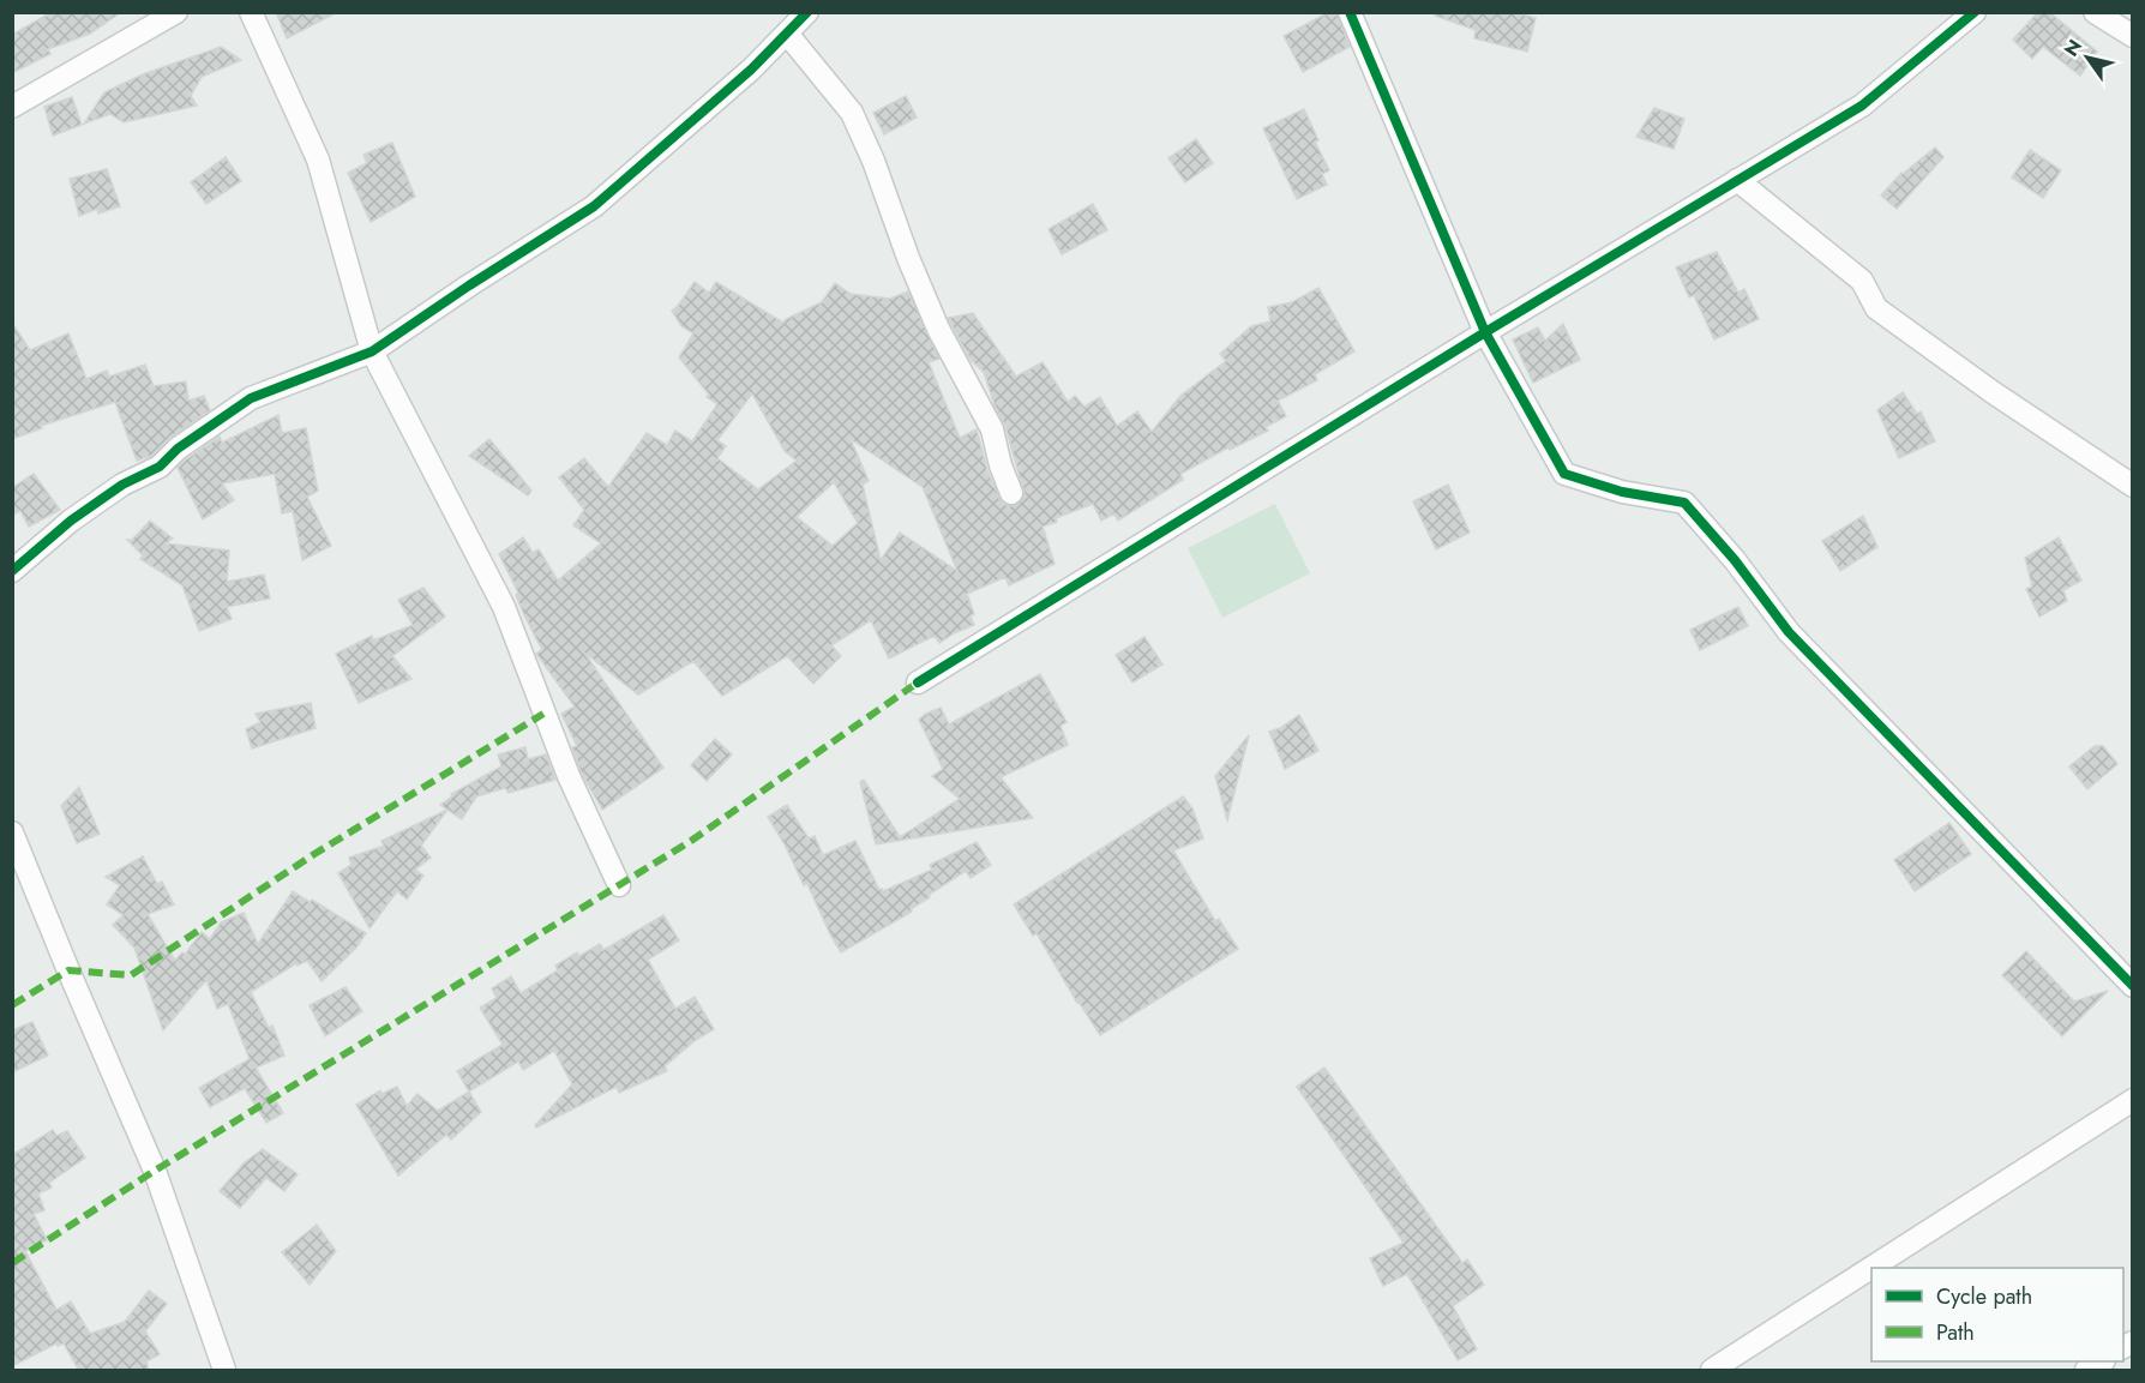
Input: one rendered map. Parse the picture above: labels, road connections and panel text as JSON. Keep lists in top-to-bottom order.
{
  "legend": ["Cycle path", "Path"],
  "north": "top left"
}
